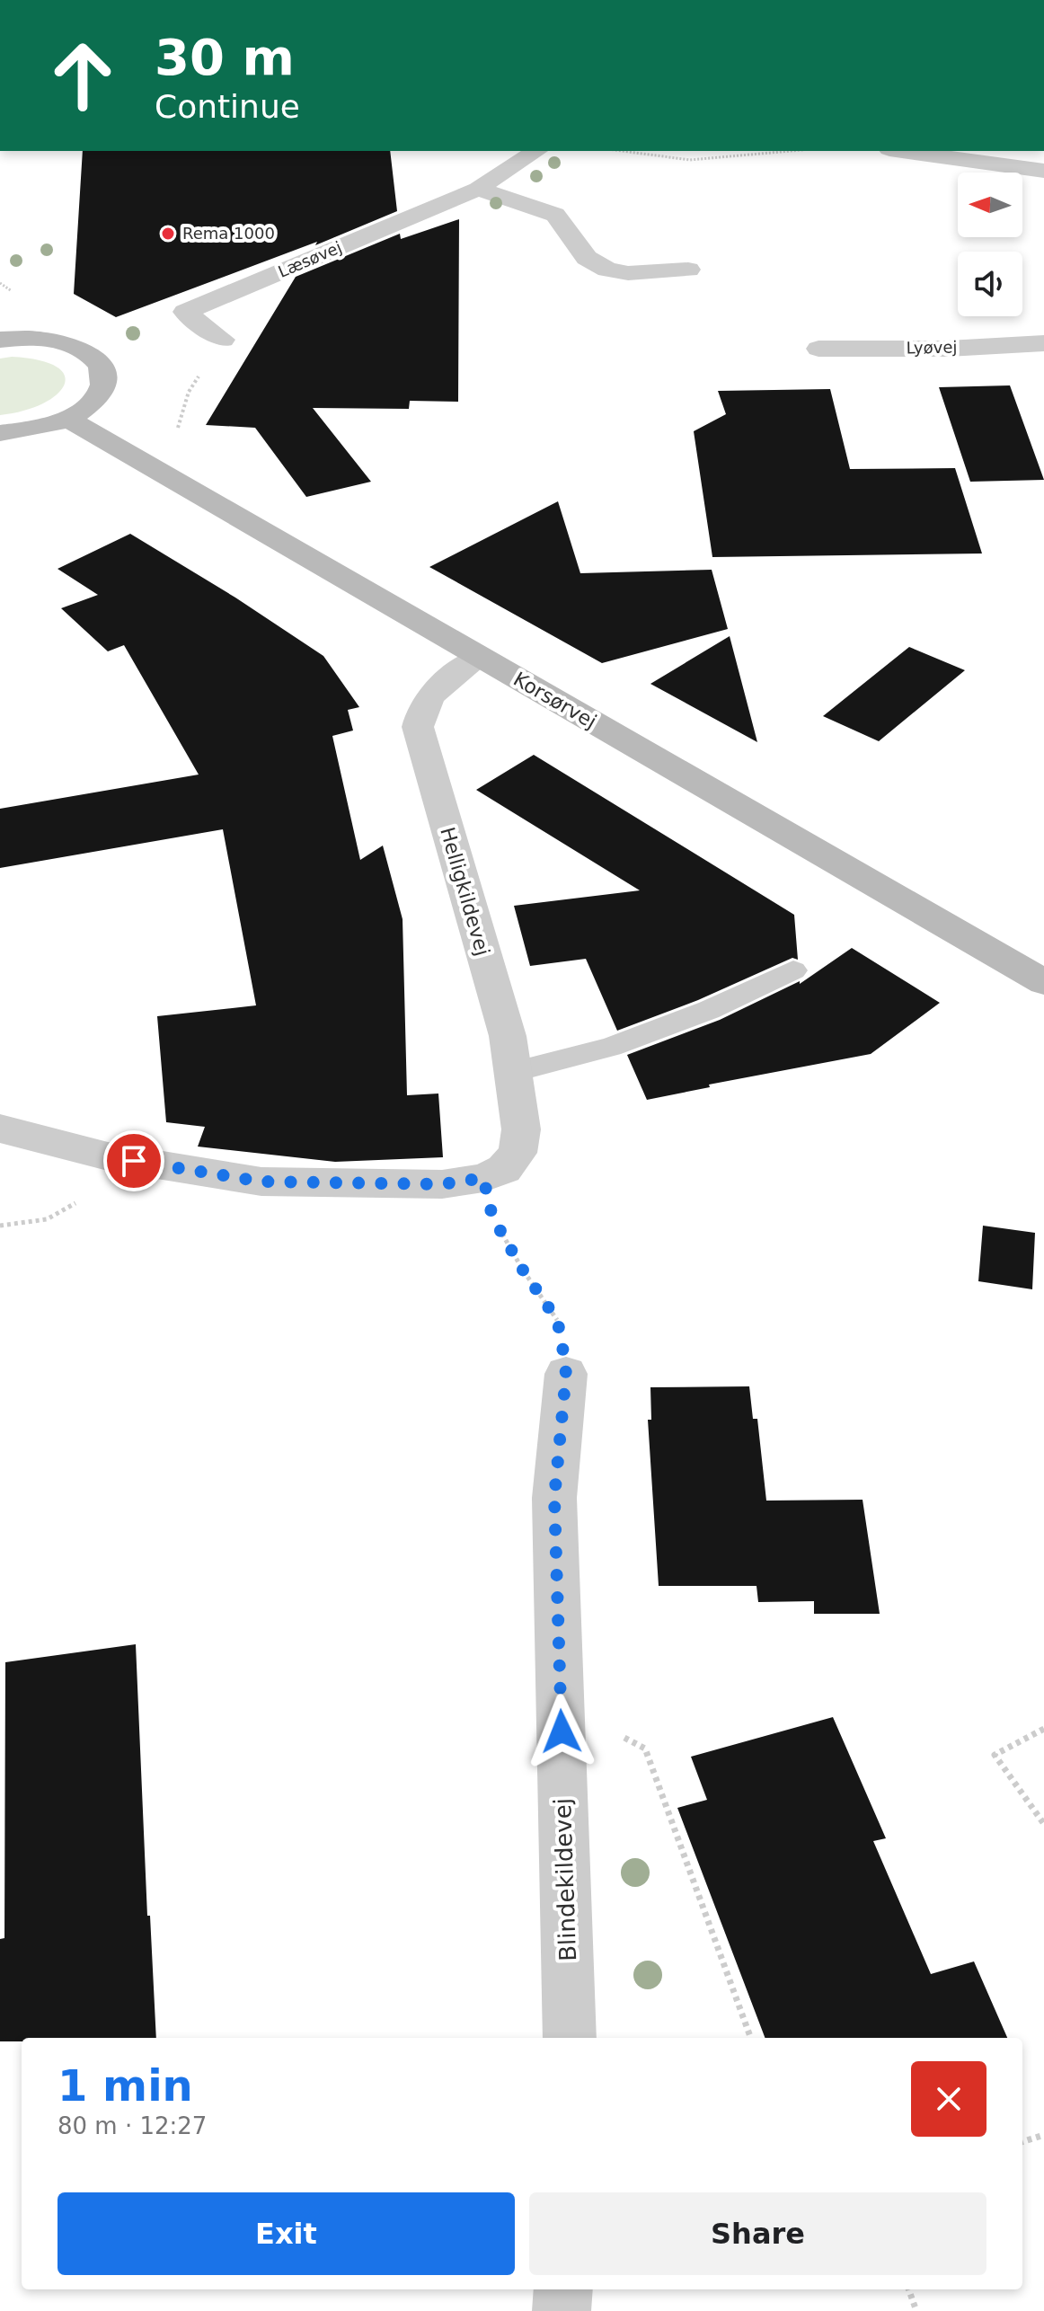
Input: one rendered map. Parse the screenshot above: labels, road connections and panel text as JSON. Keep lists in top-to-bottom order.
{
  "streets": {
    "street": [
      "Læsøvej",
      "Lyøvej",
      "Korsørvej",
      "Helligkildevej",
      "Blindekildevej"
    ]
  },
  "crossings": [
    ["Korsørvej", "Helligkildevej"]
  ],
  "places": ["Rema 1000"],
  "north": "left",
  "page": {
    "turn": ["30 m", "Continue"],
    "heading": ["1 min", "80 m · 12:27"],
    "buttons": ["Exit", "Share"]
  }
}
